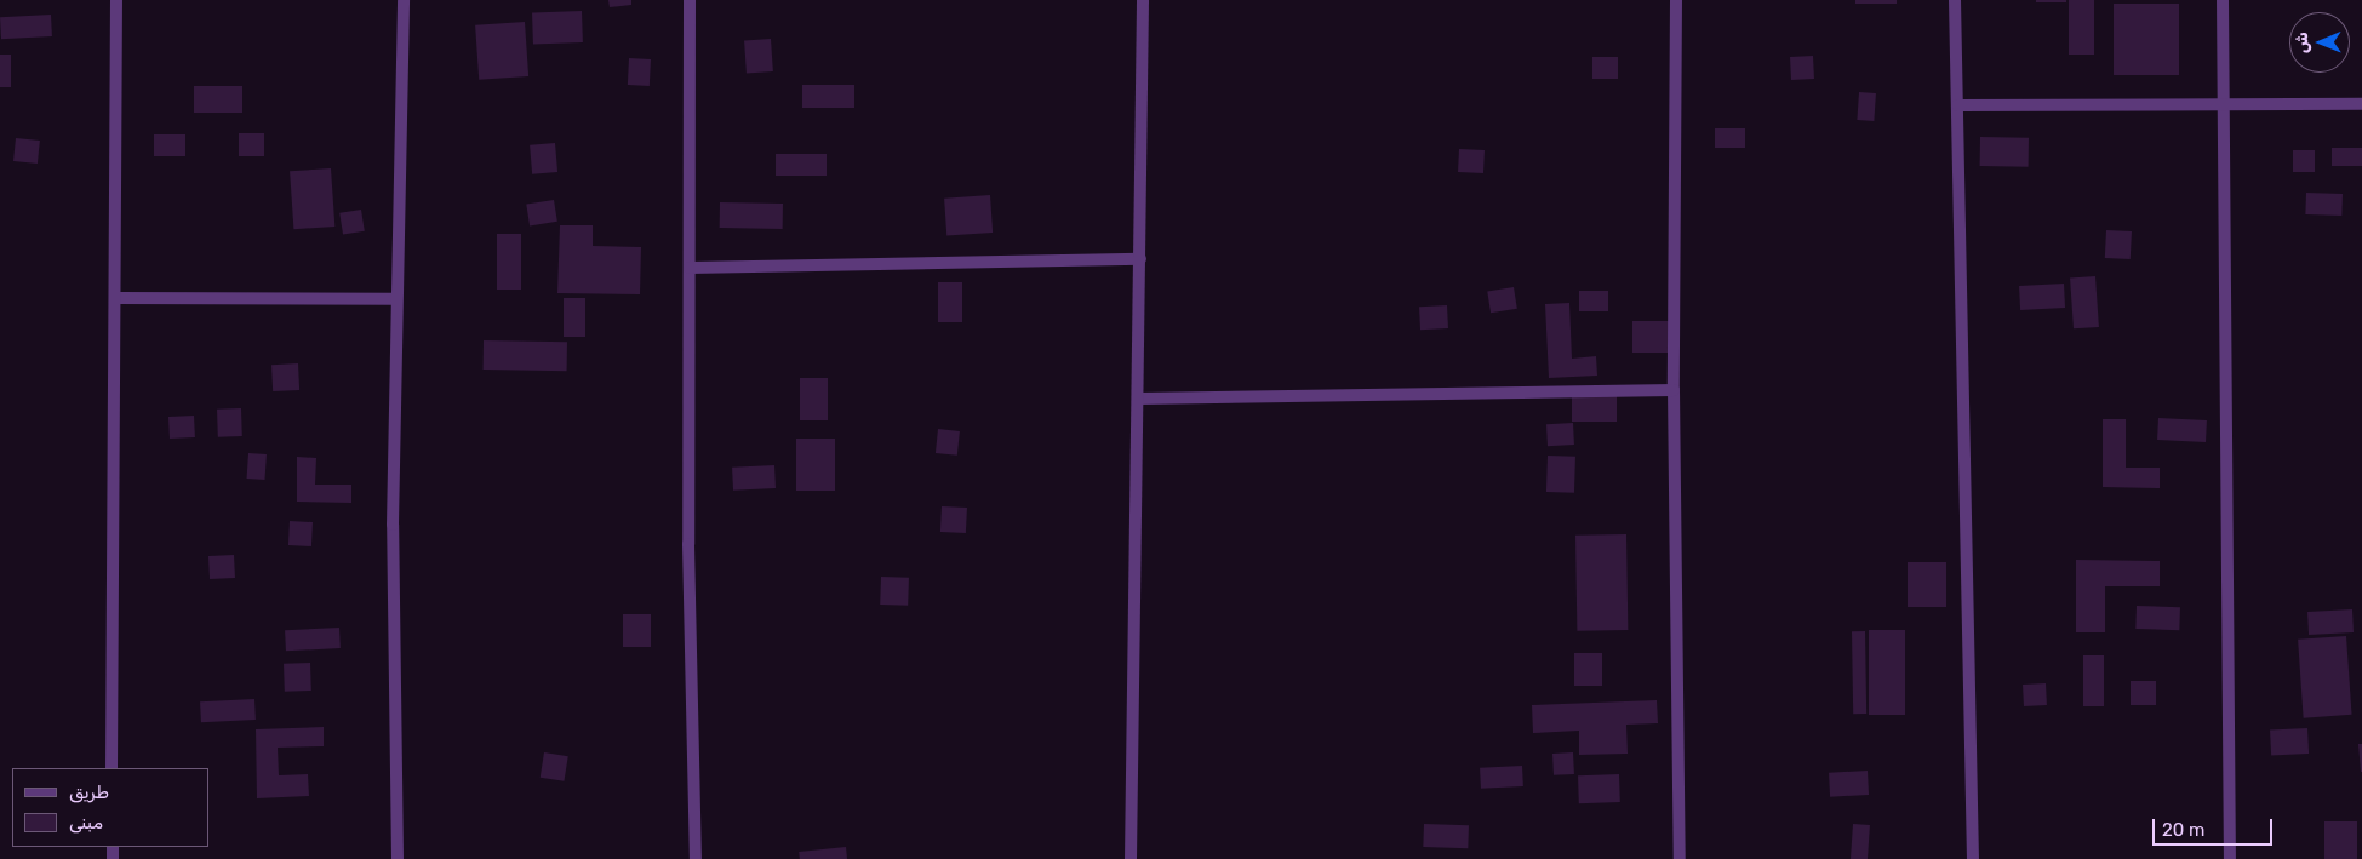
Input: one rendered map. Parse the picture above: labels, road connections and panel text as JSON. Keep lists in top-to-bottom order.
{
  "legend": ["طريق", "مبنى"],
  "scale_bar": "20 m",
  "north": "left"
}
